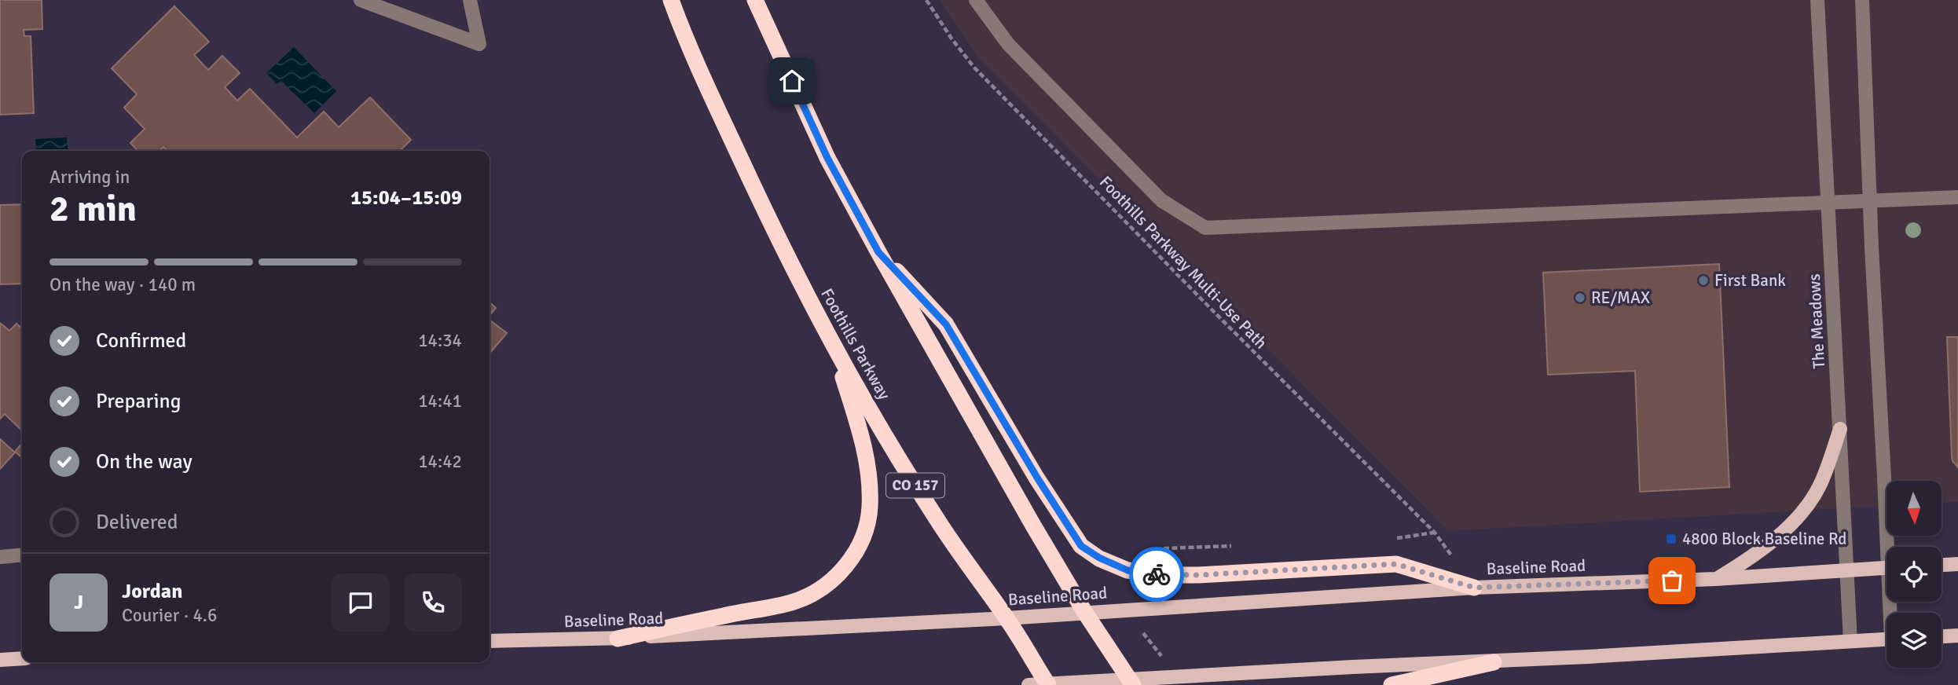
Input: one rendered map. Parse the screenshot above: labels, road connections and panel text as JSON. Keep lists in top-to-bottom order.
{
  "streets": {
    "highway": ["Foothills Parkway", "CO 157"],
    "main road": ["Baseline Road"],
    "lane": ["The Meadows"],
    "path": ["Foothills Parkway Multi-Use Path"]
  },
  "crossings": [
    ["The Meadows", "Baseline Road"],
    ["Foothills Parkway", "Baseline Road"]
  ],
  "places": {
    "other": ["First Bank", "RE/MAX"],
    "transit": ["4800 Block Baseline Rd"]
  },
  "north": "bottom",
  "page": {
    "heading": ["2 min", "Arriving in", "15:04–15:09"],
    "panel": ["Jordan", "Courier · 4.6"],
    "bar": "On the way · 140 m",
    "list": [
      ["Confirmed", "14:34"],
      ["Preparing", "14:41"],
      ["On the way", "14:42"],
      "Delivered"
    ],
    "round": "J"
  }
}
